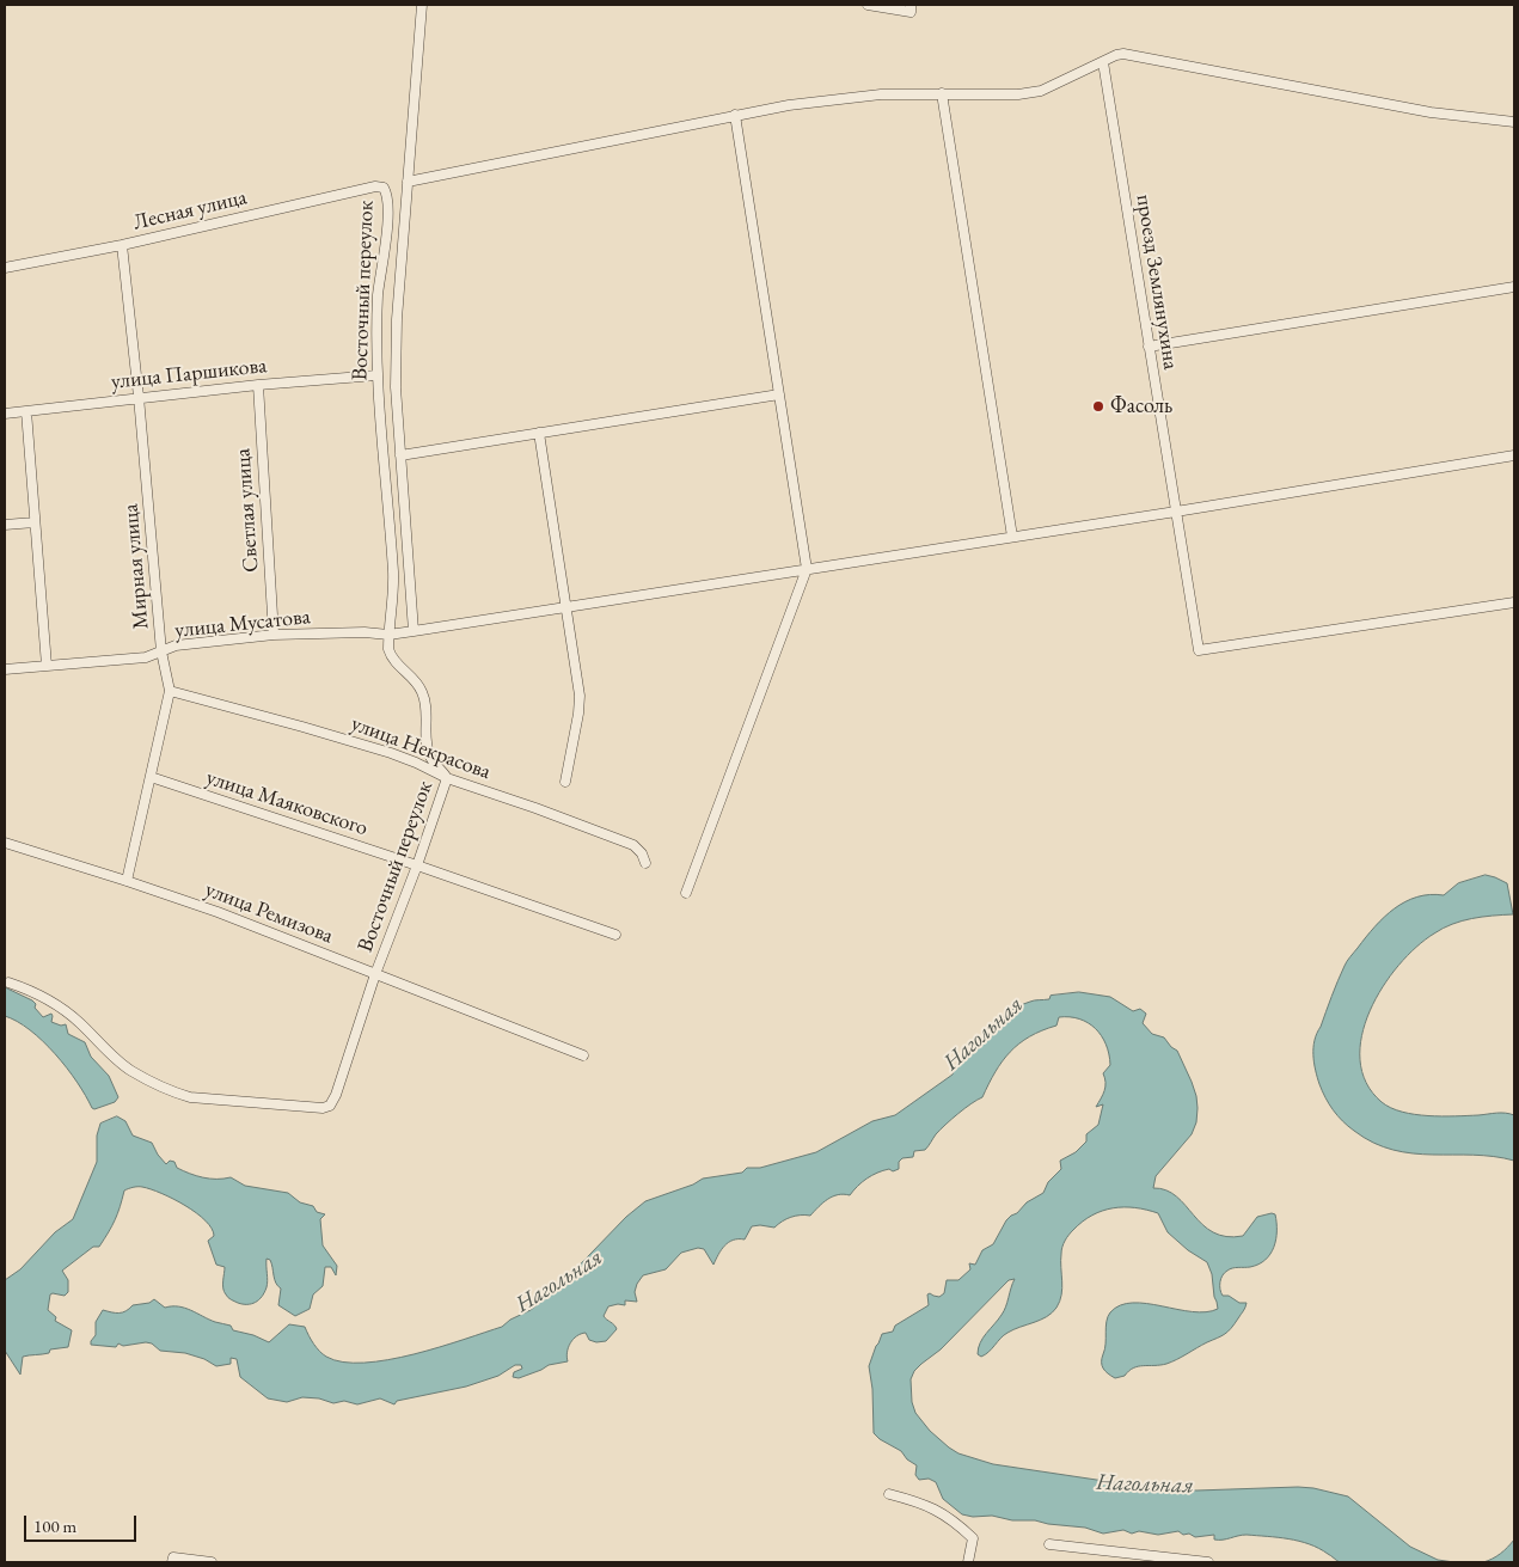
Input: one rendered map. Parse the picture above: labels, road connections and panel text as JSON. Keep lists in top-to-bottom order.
{
  "streets": {
    "street": [
      "Лесная улица",
      "проезд Землянухина",
      "Восточный переулок",
      "улица Паршикова",
      "Светлая улица",
      "Мирная улица",
      "улица Мусатова",
      "улица Некрасова",
      "улица Маяковского",
      "улица Ремизова"
    ]
  },
  "crossings": [
    ["Лесная улица", "Восточный переулок"],
    ["Лесная улица", "Мирная улица"],
    ["проезд Землянухина", "улица Мусатова"],
    ["Восточный переулок", "улица Паршикова"],
    ["Восточный переулок", "улица Мусатова"],
    ["Восточный переулок", "улица Некрасова"],
    ["Восточный переулок", "улица Маяковского"],
    ["Восточный переулок", "улица Ремизова"],
    ["улица Паршикова", "Светлая улица"],
    ["улица Паршикова", "Мирная улица"],
    ["Светлая улица", "улица Мусатова"],
    ["Мирная улица", "улица Мусатова"],
    ["Мирная улица", "улица Некрасова"],
    ["Мирная улица", "улица Маяковского"],
    ["Мирная улица", "улица Ремизова"]
  ],
  "water": ["Нагольная"],
  "places": ["Фасоль"],
  "scale_bar": "100 m"
}
